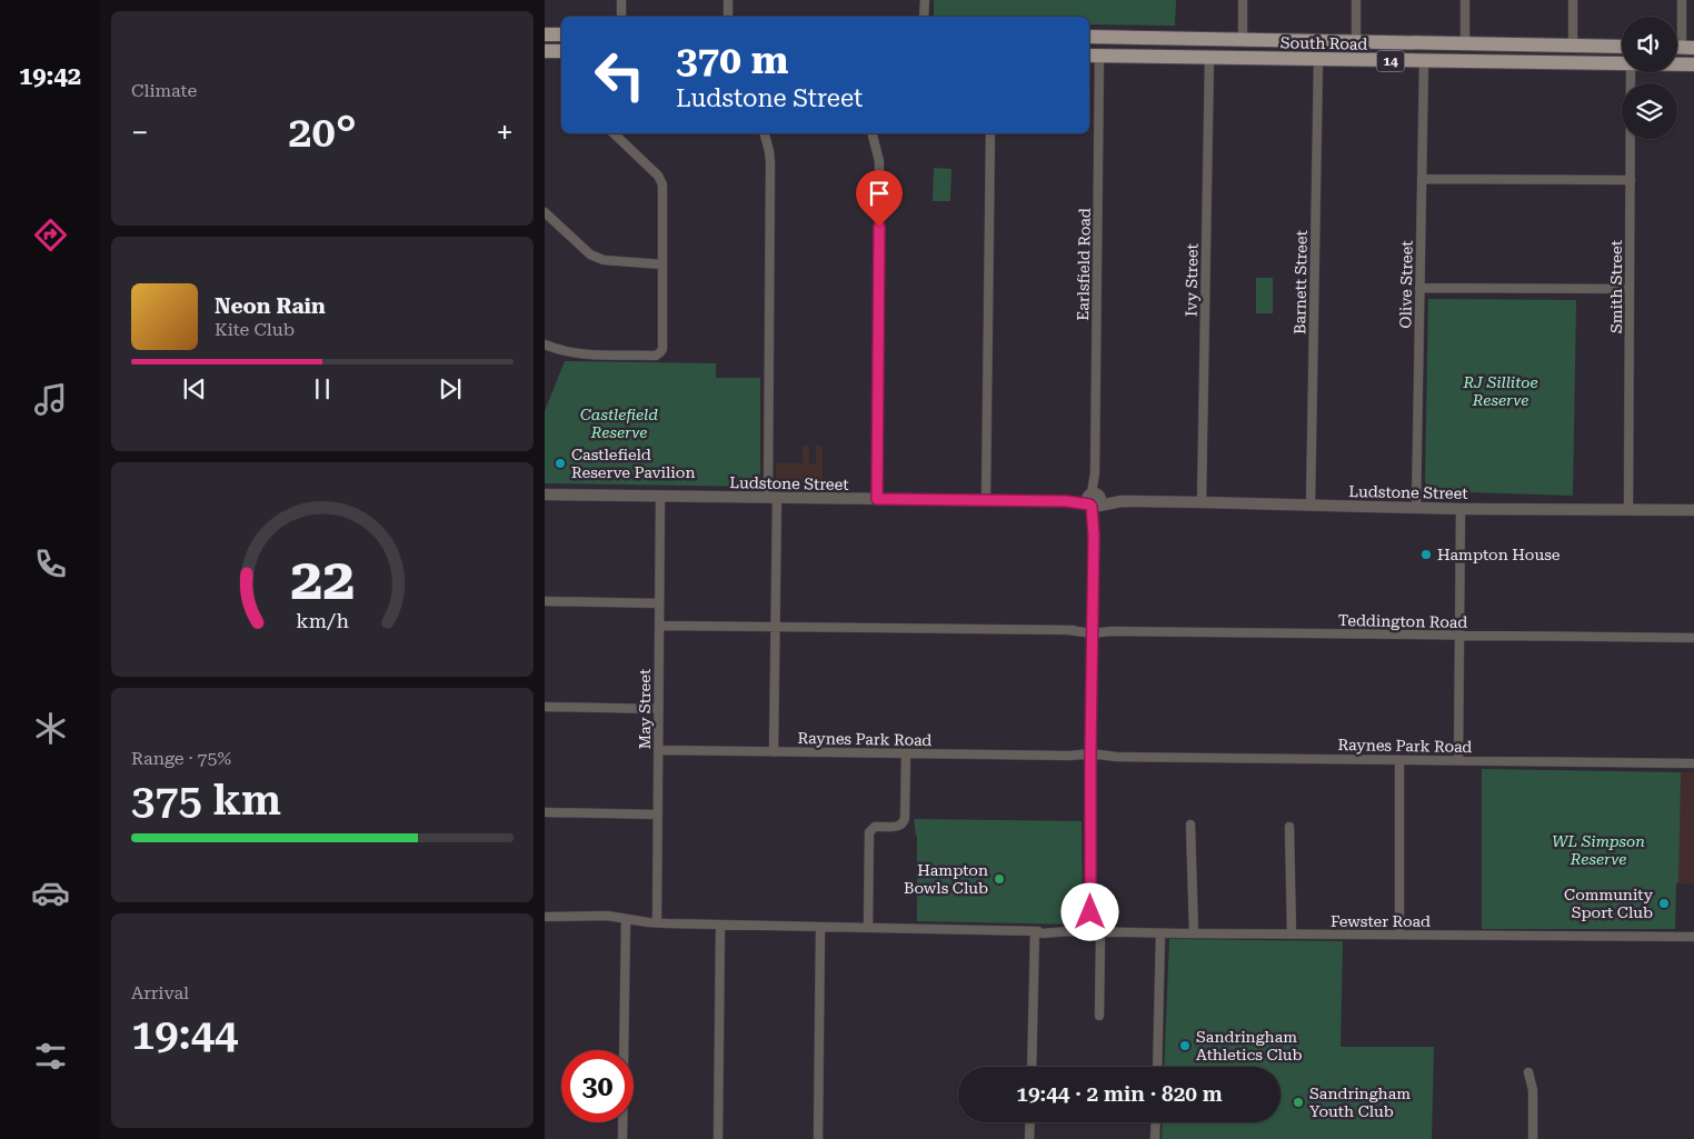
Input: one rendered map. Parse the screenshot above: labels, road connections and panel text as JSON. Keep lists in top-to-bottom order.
{
  "streets": {
    "main road": ["South Road", "14"],
    "street": [
      "Earlsfield Road",
      "Ivy Street",
      "Barnett Street",
      "Olive Street",
      "Smith Street",
      "Ludstone Street",
      "Teddington Road",
      "May Street",
      "Raynes Park Road",
      "Fewster Road"
    ]
  },
  "crossings": [
    ["South Road", "Earlsfield Road"],
    ["South Road", "Ivy Street"],
    ["South Road", "Barnett Street"],
    ["South Road", "Olive Street"],
    ["Earlsfield Road", "Ludstone Street"],
    ["Earlsfield Road", "Teddington Road"],
    ["Earlsfield Road", "Raynes Park Road"],
    ["Earlsfield Road", "Fewster Road"],
    ["Ivy Street", "Ludstone Street"],
    ["Barnett Street", "Ludstone Street"],
    ["Olive Street", "Ludstone Street"],
    ["Smith Street", "Ludstone Street"],
    ["Ludstone Street", "May Street"],
    ["Teddington Road", "May Street"],
    ["May Street", "Raynes Park Road"],
    ["May Street", "Fewster Road"]
  ],
  "parks": ["RJ Sillitoe Reserve", "Castlefield Reserve", "WL Simpson Reserve"],
  "places": [
    "Castlefield Reserve Pavilion",
    "Hampton House",
    "Hampton Bowls Club",
    "Community Sport Club",
    "Sandringham Athletics Club",
    "Sandringham Youth Club"
  ],
  "page": {
    "tabs": "19:42",
    "tile": [
      "Climate",
      ["Range · 75%", "375 km"],
      ["Arrival", "19:44"]
    ],
    "turn": ["370 m", "Ludstone Street"],
    "heat": ["−", "20°", "+"],
    "song": ["Neon Rain", "Kite Club"],
    "limit": "30",
    "trip": "19:44 · 2 min · 820 m",
    "gauge": ["22", "km/h"]
  }
}
